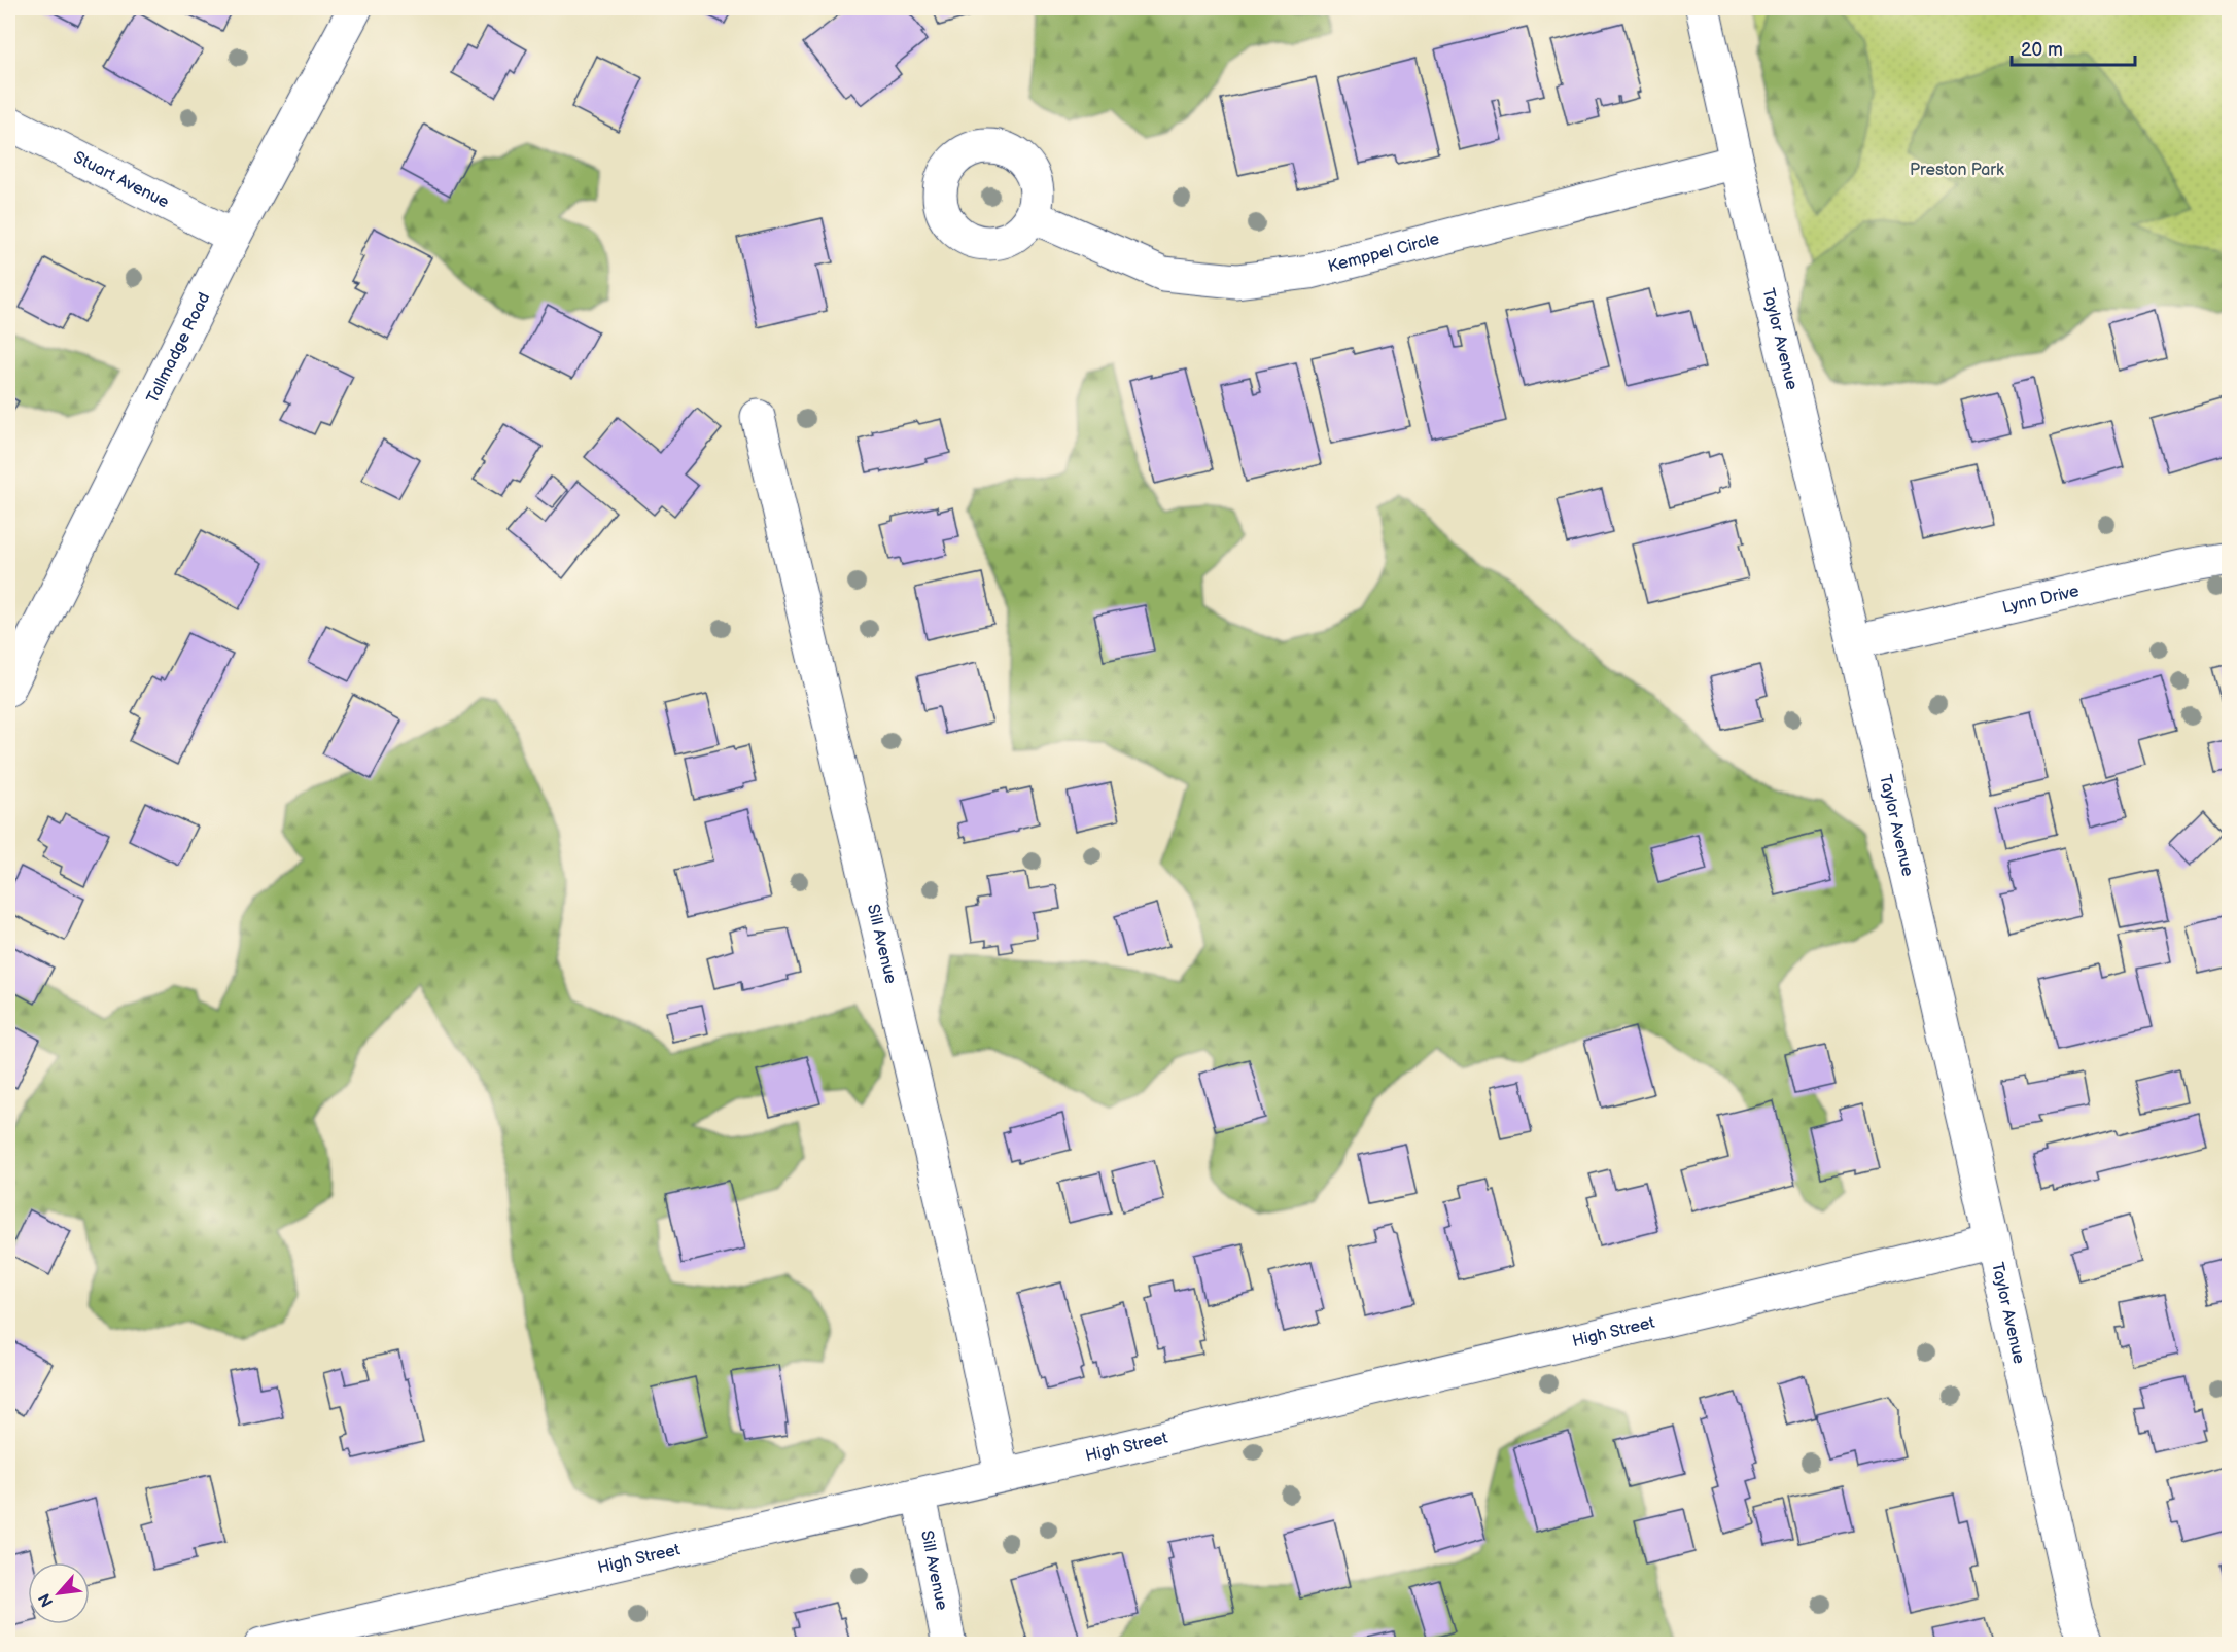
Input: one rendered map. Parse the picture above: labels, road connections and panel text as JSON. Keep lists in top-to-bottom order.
{
  "streets": {
    "street": [
      "Stuart Avenue",
      "Kemppel Circle",
      "Taylor Avenue",
      "Tallmadge Road",
      "Lynn Drive",
      "Sill Avenue",
      "High Street"
    ]
  },
  "crossings": [
    ["Stuart Avenue", "Tallmadge Road"],
    ["Kemppel Circle", "Taylor Avenue"],
    ["Taylor Avenue", "Lynn Drive"],
    ["Taylor Avenue", "High Street"],
    ["Sill Avenue", "High Street"]
  ],
  "parks": ["Preston Park"],
  "scale_bar": "20 m",
  "north": "bottom left"
}
